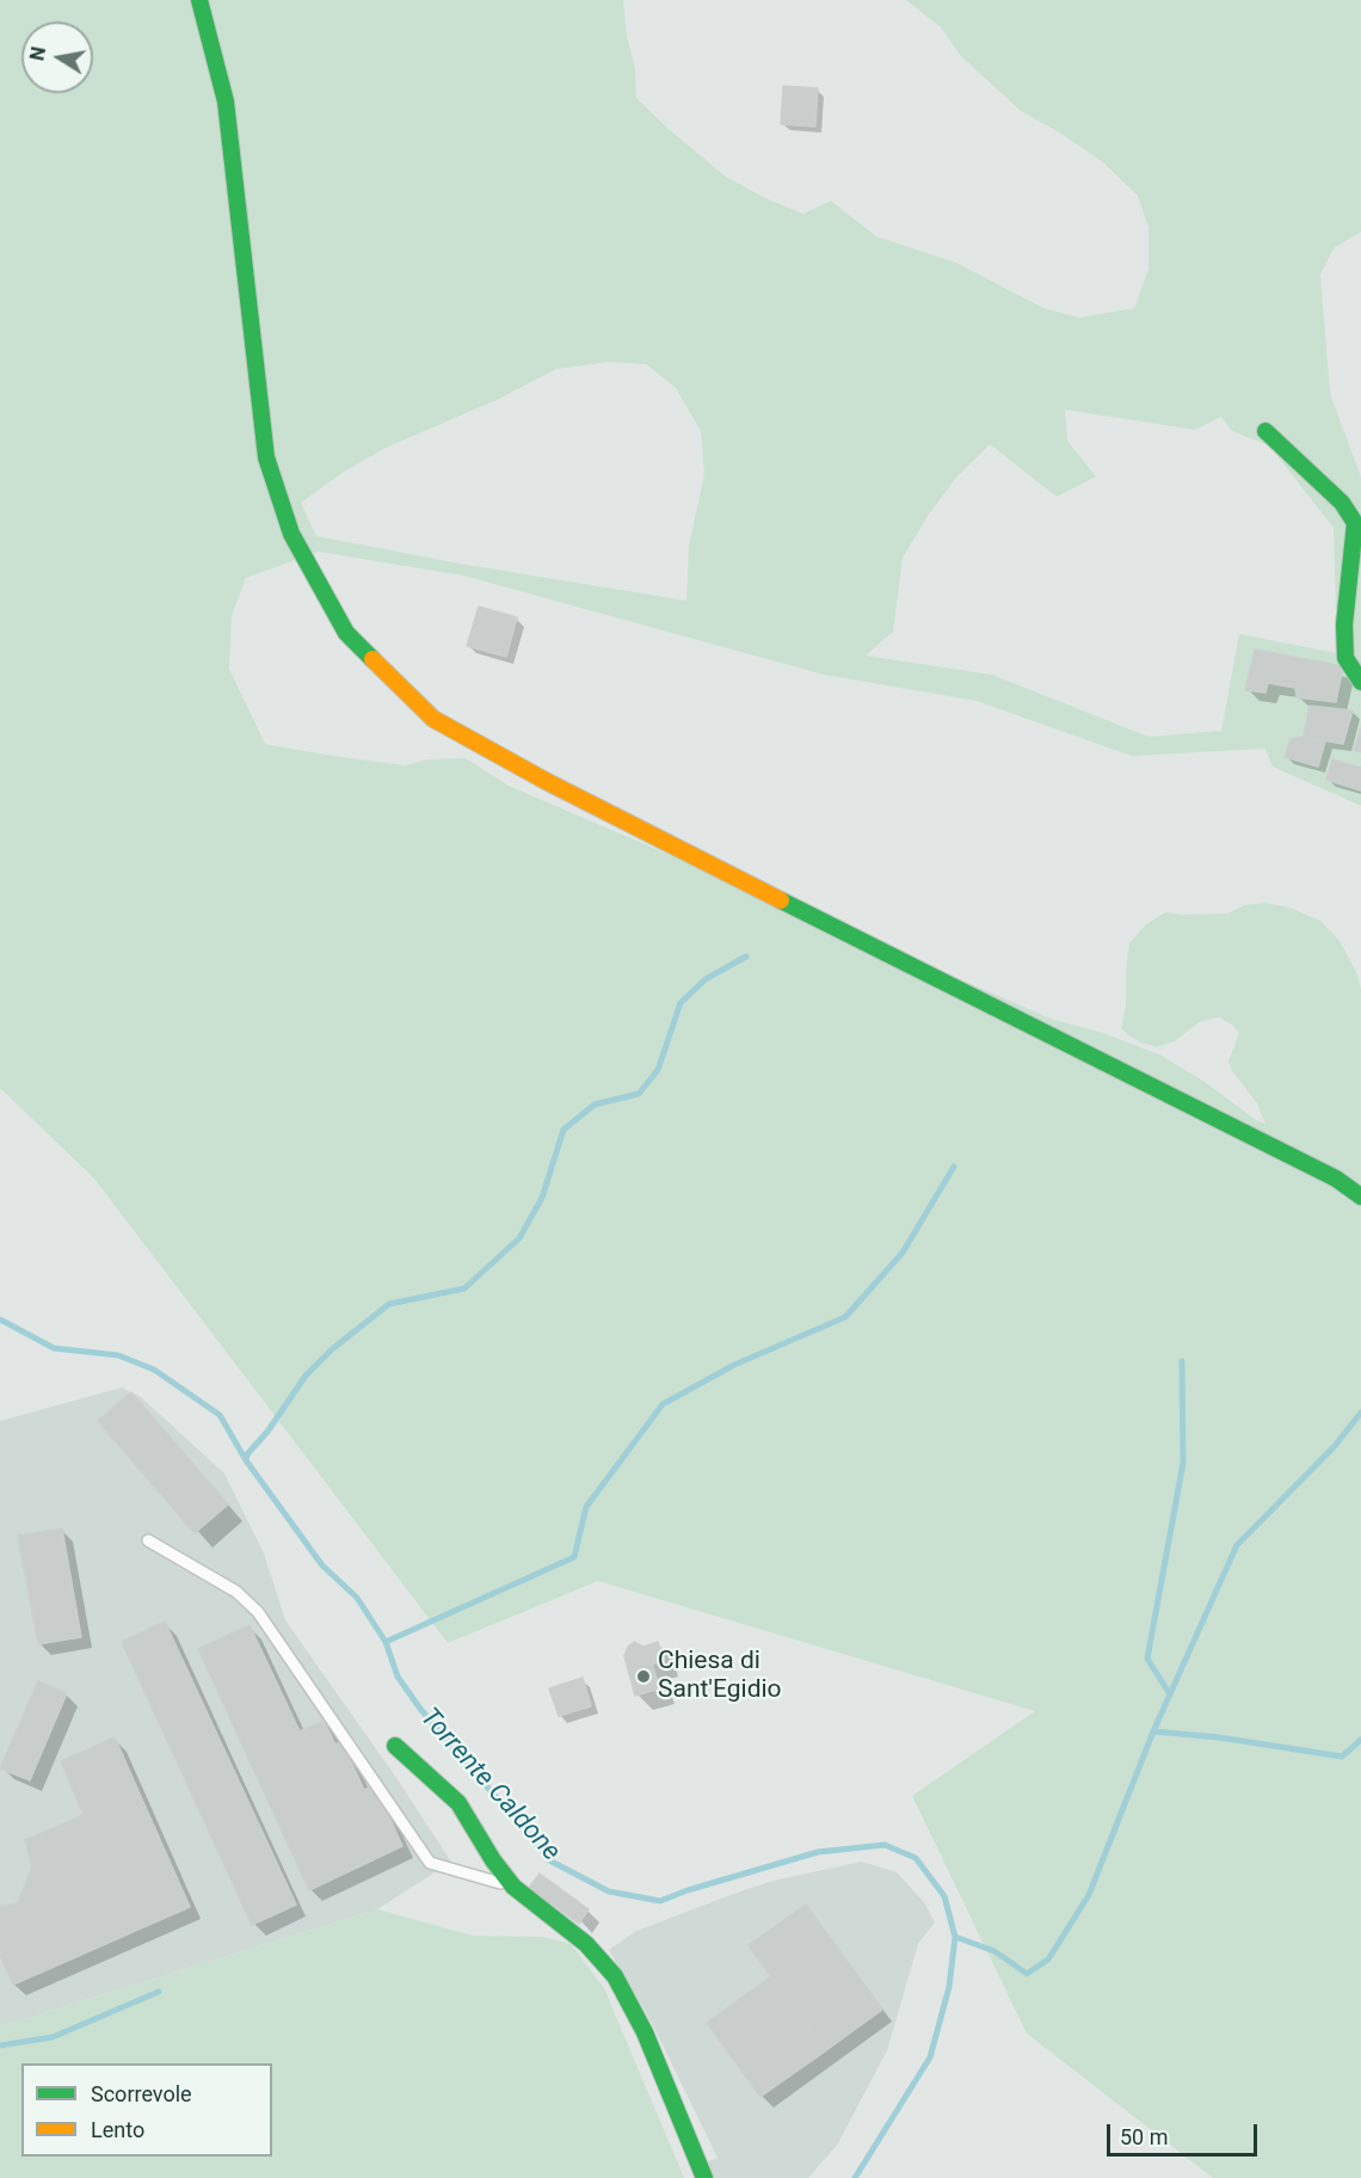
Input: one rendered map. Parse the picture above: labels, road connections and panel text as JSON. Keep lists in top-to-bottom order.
{
  "water": ["Torrente Caldone"],
  "places": ["Chiesa di Sant'Egidio"],
  "legend": ["Scorrevole", "Lento"],
  "scale_bar": "50 m",
  "north": "left"
}
